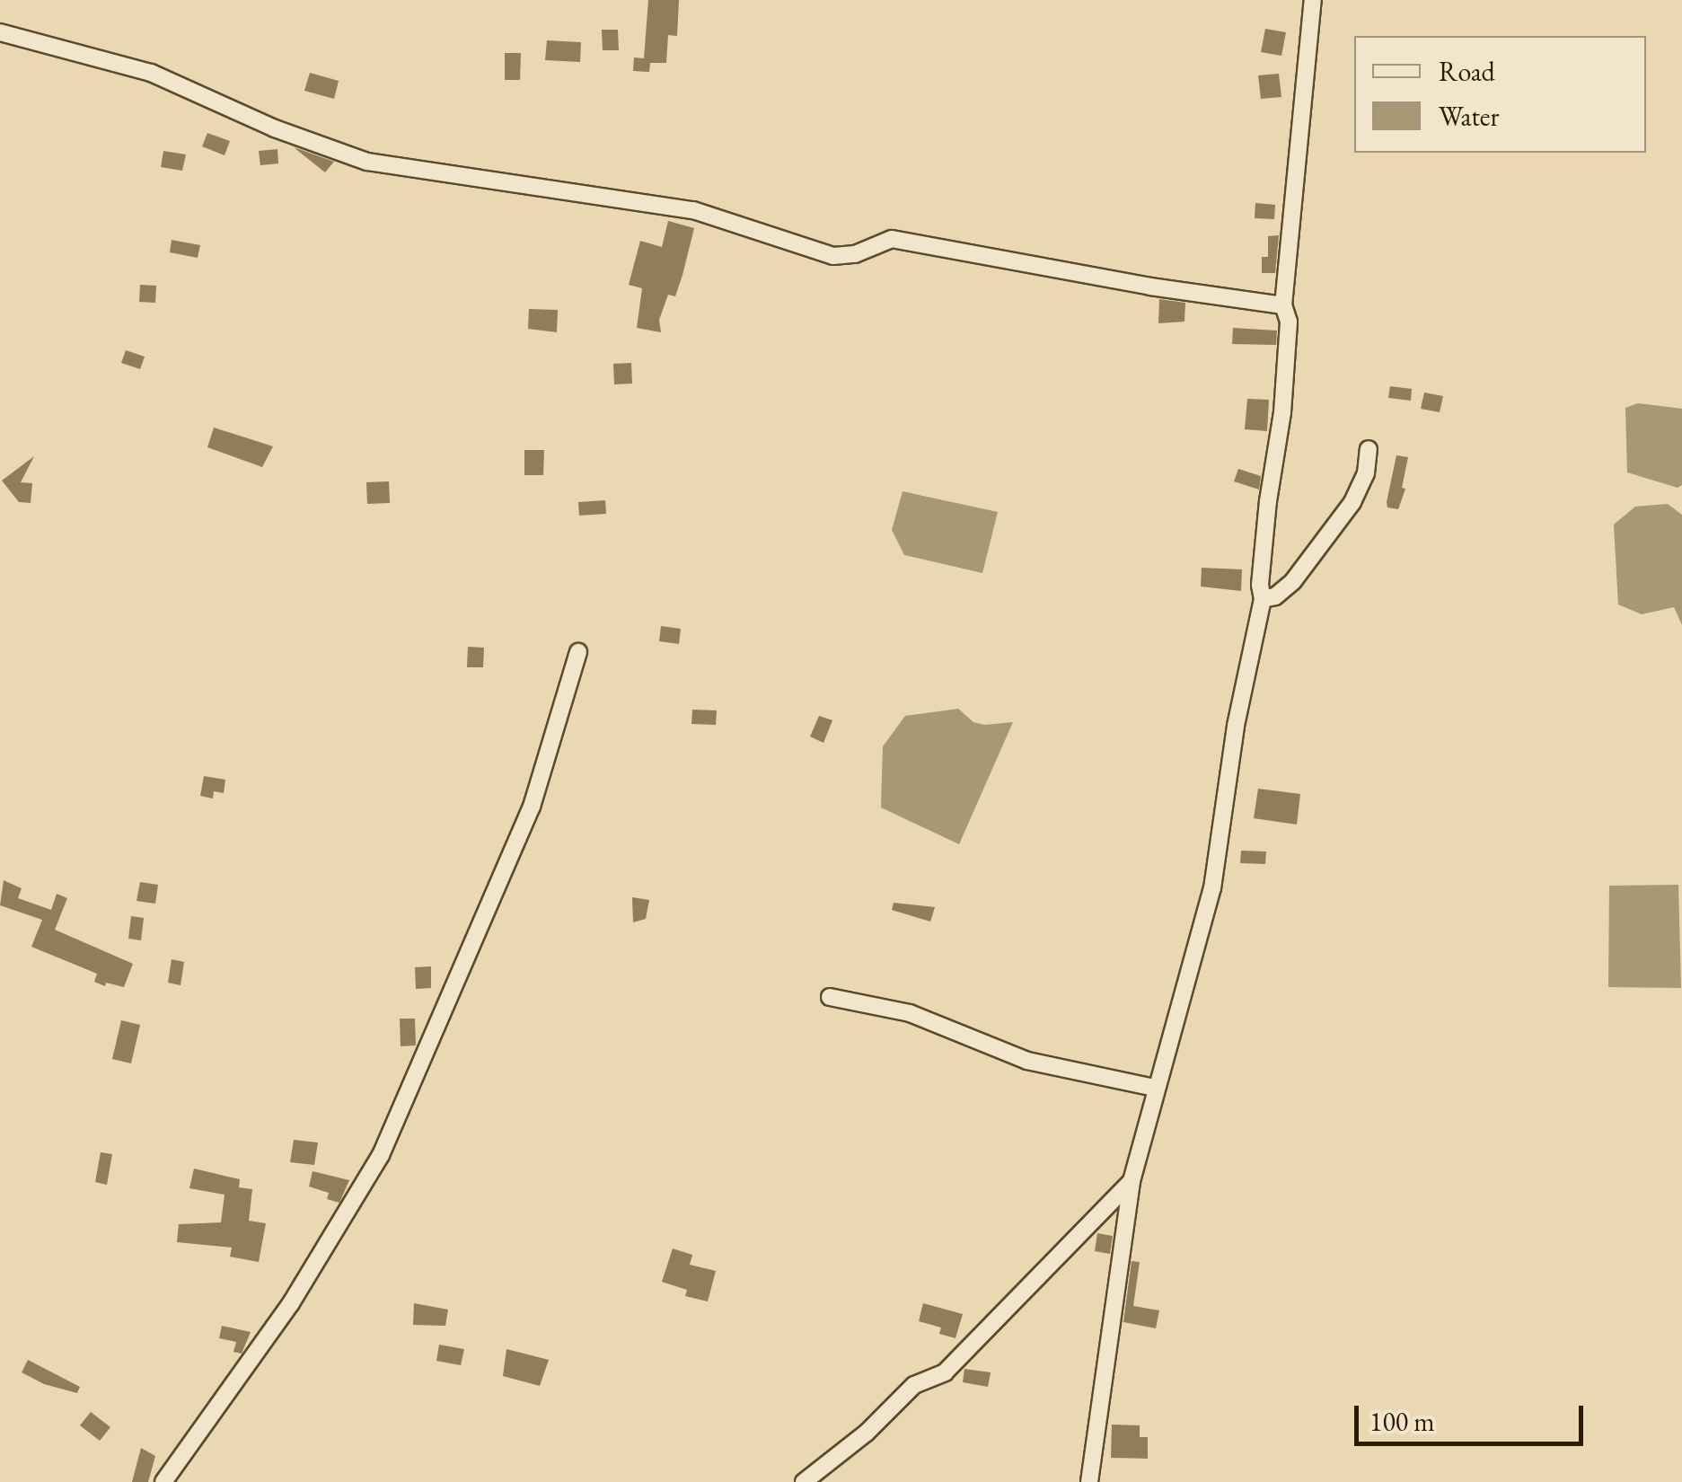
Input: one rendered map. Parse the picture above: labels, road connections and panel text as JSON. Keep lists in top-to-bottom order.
{
  "legend": ["Road", "Water"],
  "scale_bar": "100 m"
}
